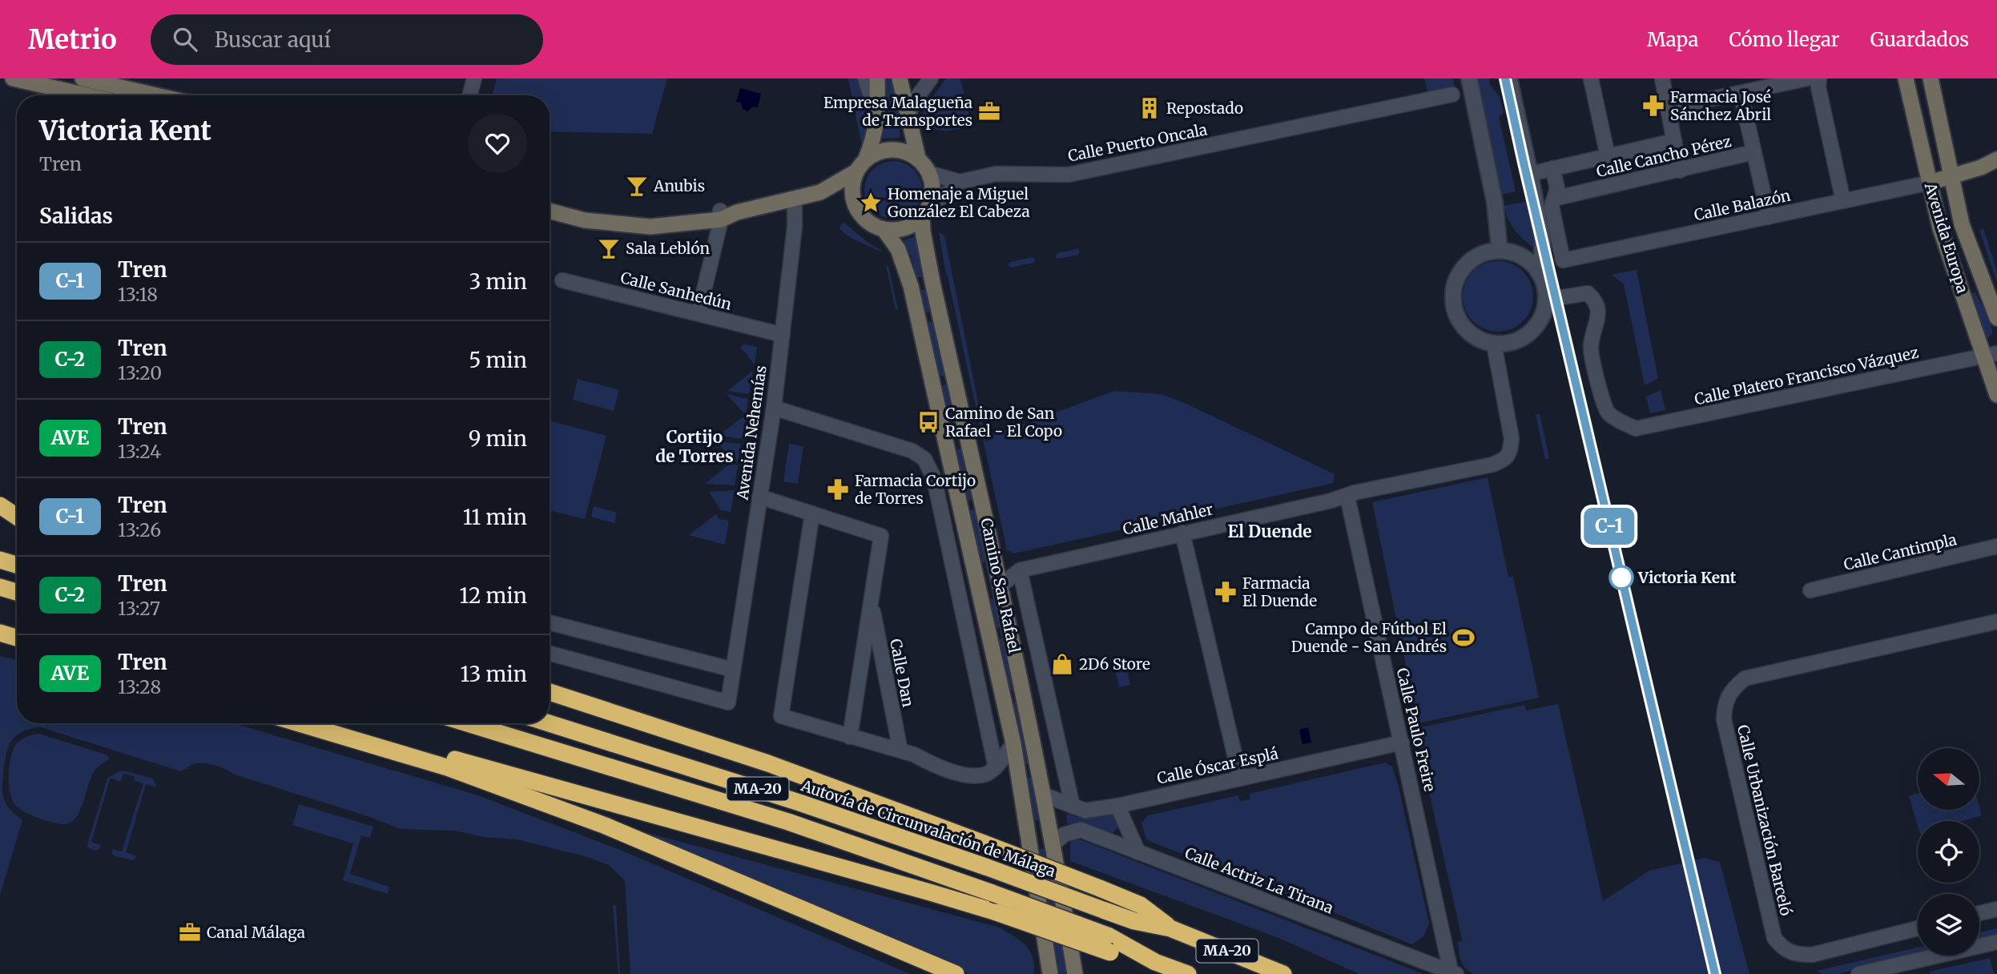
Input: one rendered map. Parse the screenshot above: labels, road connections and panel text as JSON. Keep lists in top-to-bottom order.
{
  "streets": {
    "highway": ["MA-20", "Autovía de Circunvalación de Málaga"],
    "main road": ["Avenida Europa", "Camino San Rafael"],
    "street": [
      "Calle Puerto Oncala",
      "Calle Cancho Pérez",
      "Calle Balazón",
      "Calle Sanhedún",
      "Calle Platero Francisco Vázquez",
      "Avenida Nehemías",
      "Calle Mahler",
      "Calle Cantimpla",
      "Calle Dan",
      "Calle Paulo Freire",
      "Calle Óscar Esplá",
      "Calle Urbanización Barceló",
      "Calle Actriz La Tirana"
    ]
  },
  "crossings": [
    ["Calle Puerto Oncala", "Camino San Rafael"],
    ["Calle Cancho Pérez", "Calle Balazón"],
    ["Calle Balazón", "Avenida Europa"],
    ["Avenida Europa", "Calle Platero Francisco Vázquez"],
    ["Calle Sanhedún", "Avenida Nehemías"],
    ["Calle Platero Francisco Vázquez", "Calle Mahler"],
    ["Avenida Nehemías", "Calle Dan"],
    ["Calle Mahler", "Camino San Rafael"],
    ["Calle Mahler", "Calle Paulo Freire"],
    ["Camino San Rafael", "Calle Óscar Esplá"],
    ["Camino San Rafael", "Calle Actriz La Tirana"],
    ["Calle Paulo Freire", "Calle Óscar Esplá"],
    ["Calle Paulo Freire", "Calle Actriz La Tirana"]
  ],
  "districts": ["Cortijo de Torres", "El Duende"],
  "places": {
    "pharmacy": ["Farmacia José Sánchez Abril", "Farmacia Cortijo de Torres", "Farmacia El Duende"],
    "building": ["Repostado"],
    "office": ["Empresa Malagueña de Transportes", "Canal Málaga"],
    "bar": ["Anubis", "Sala Leblón"],
    "place": ["Homenaje a Miguel González El Cabeza"],
    "bus stop": ["Camino de San Rafael - El Copo"],
    "other": ["Victoria Kent"],
    "sports": ["Campo de Fútbol El Duende - San Andrés"],
    "shop": ["2D6 Store"]
  },
  "north": "left",
  "page": {
    "header": "Metrio",
    "search": "Buscar aquí",
    "nav": ["Mapa", "Cómo llegar", "Guardados"],
    "on_map": "C-1",
    "heading": [
      ["Victoria Kent", "Tren"],
      "Salidas"
    ],
    "list": [
      {
        "mark": "C-1",
        "name": "Tren",
        "note": "13:18",
        "value": "3 min"
      },
      {
        "mark": "C-2",
        "name": "Tren",
        "note": "13:20",
        "value": "5 min"
      },
      {
        "mark": "AVE",
        "name": "Tren",
        "note": "13:24",
        "value": "9 min"
      },
      {
        "mark": "C-1",
        "name": "Tren",
        "note": "13:26",
        "value": "11 min"
      },
      {
        "mark": "C-2",
        "name": "Tren",
        "note": "13:27",
        "value": "12 min"
      },
      {
        "mark": "AVE",
        "name": "Tren",
        "note": "13:28",
        "value": "13 min"
      }
    ]
  }
}
